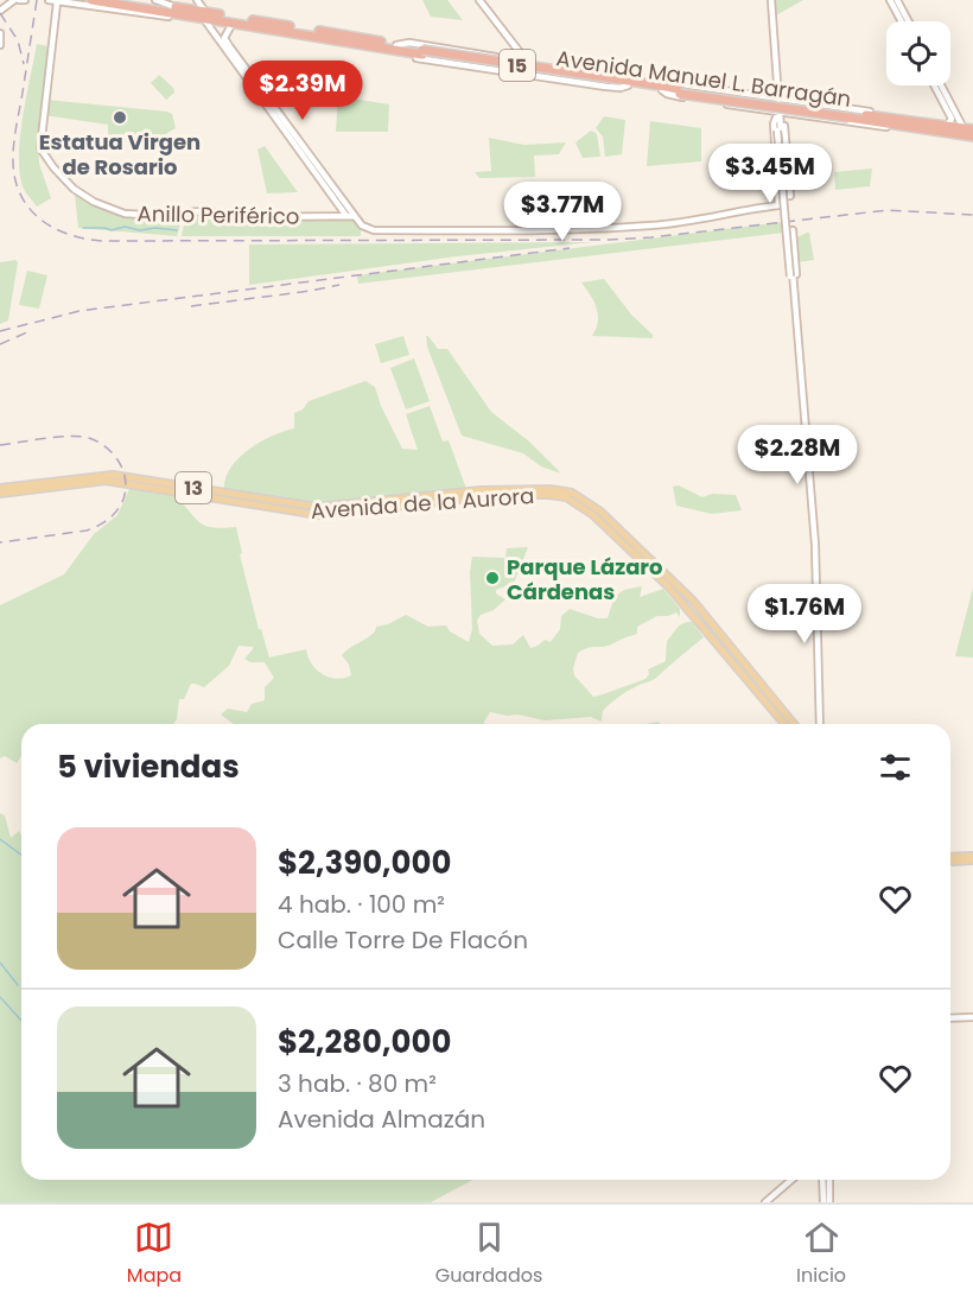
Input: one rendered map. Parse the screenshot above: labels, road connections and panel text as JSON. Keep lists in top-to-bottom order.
{
  "streets": {
    "highway": ["15", "Avenida Manuel L. Barragán"],
    "main road": ["13", "Avenida de la Aurora"],
    "street": ["Anillo Periférico"]
  },
  "crossings": [
    ["13", "Avenida de la Aurora"]
  ],
  "places": ["Estatua Virgen de Rosario", "Parque Lázaro Cárdenas"],
  "page": {
    "price": [
      "$2.39M",
      "$3.45M",
      "$3.77M",
      "$2.28M",
      "$1.76M"
    ],
    "heading": "5 viviendas",
    "list": [
      {
        "name": "$2,390,000",
        "note": "4 hab. · 100 m² · Calle Torre De Flacón"
      },
      {
        "name": "$2,280,000",
        "note": "3 hab. · 80 m² · Avenida Almazán"
      }
    ],
    "tabs": ["Mapa", "Guardados", "Inicio"]
  }
}
